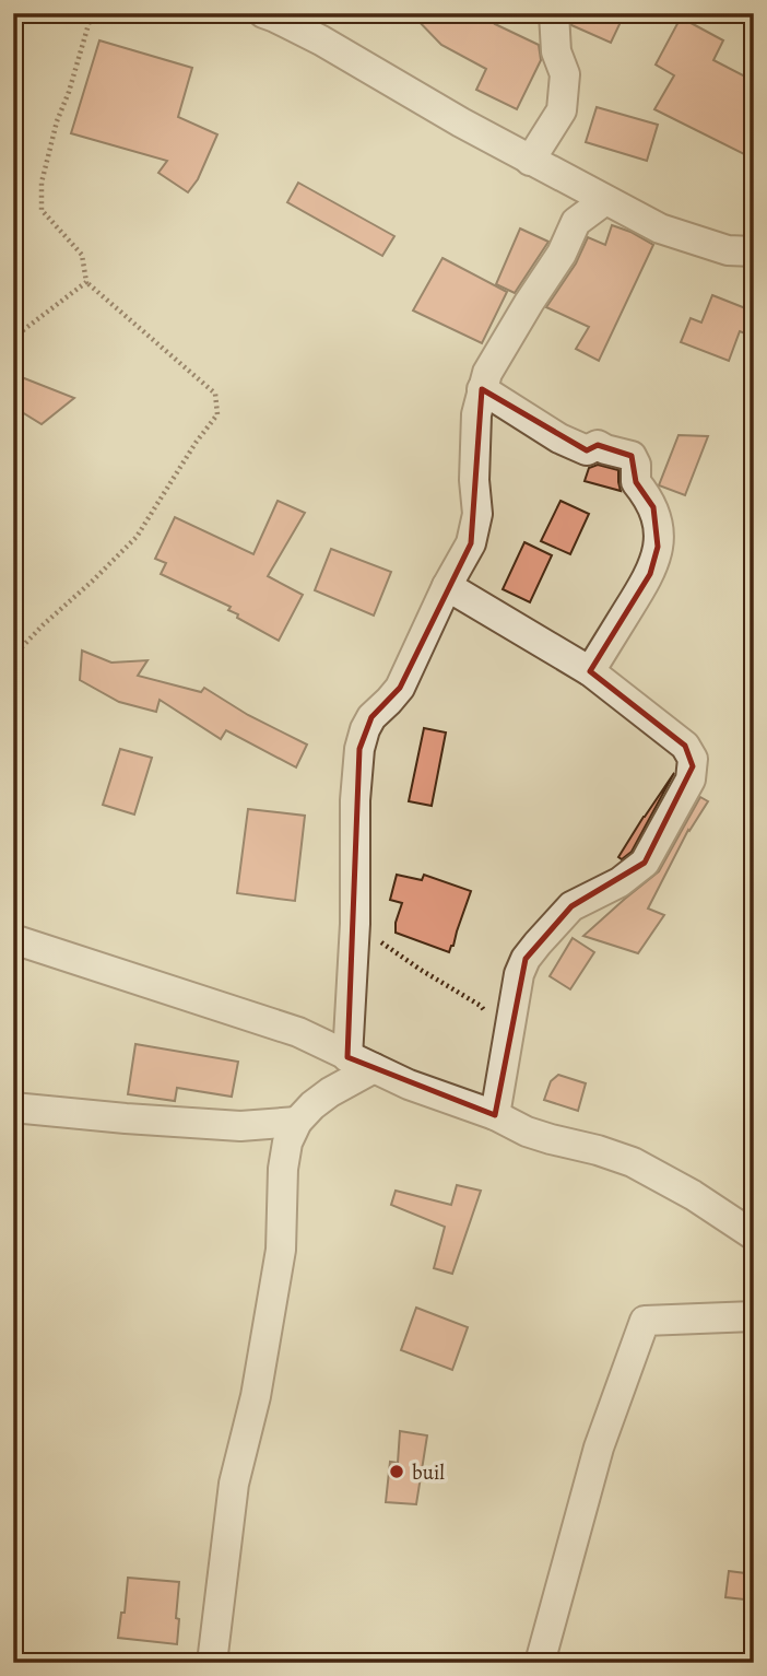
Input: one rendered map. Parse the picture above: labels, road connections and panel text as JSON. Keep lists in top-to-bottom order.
{
  "places": ["buil"]
}
